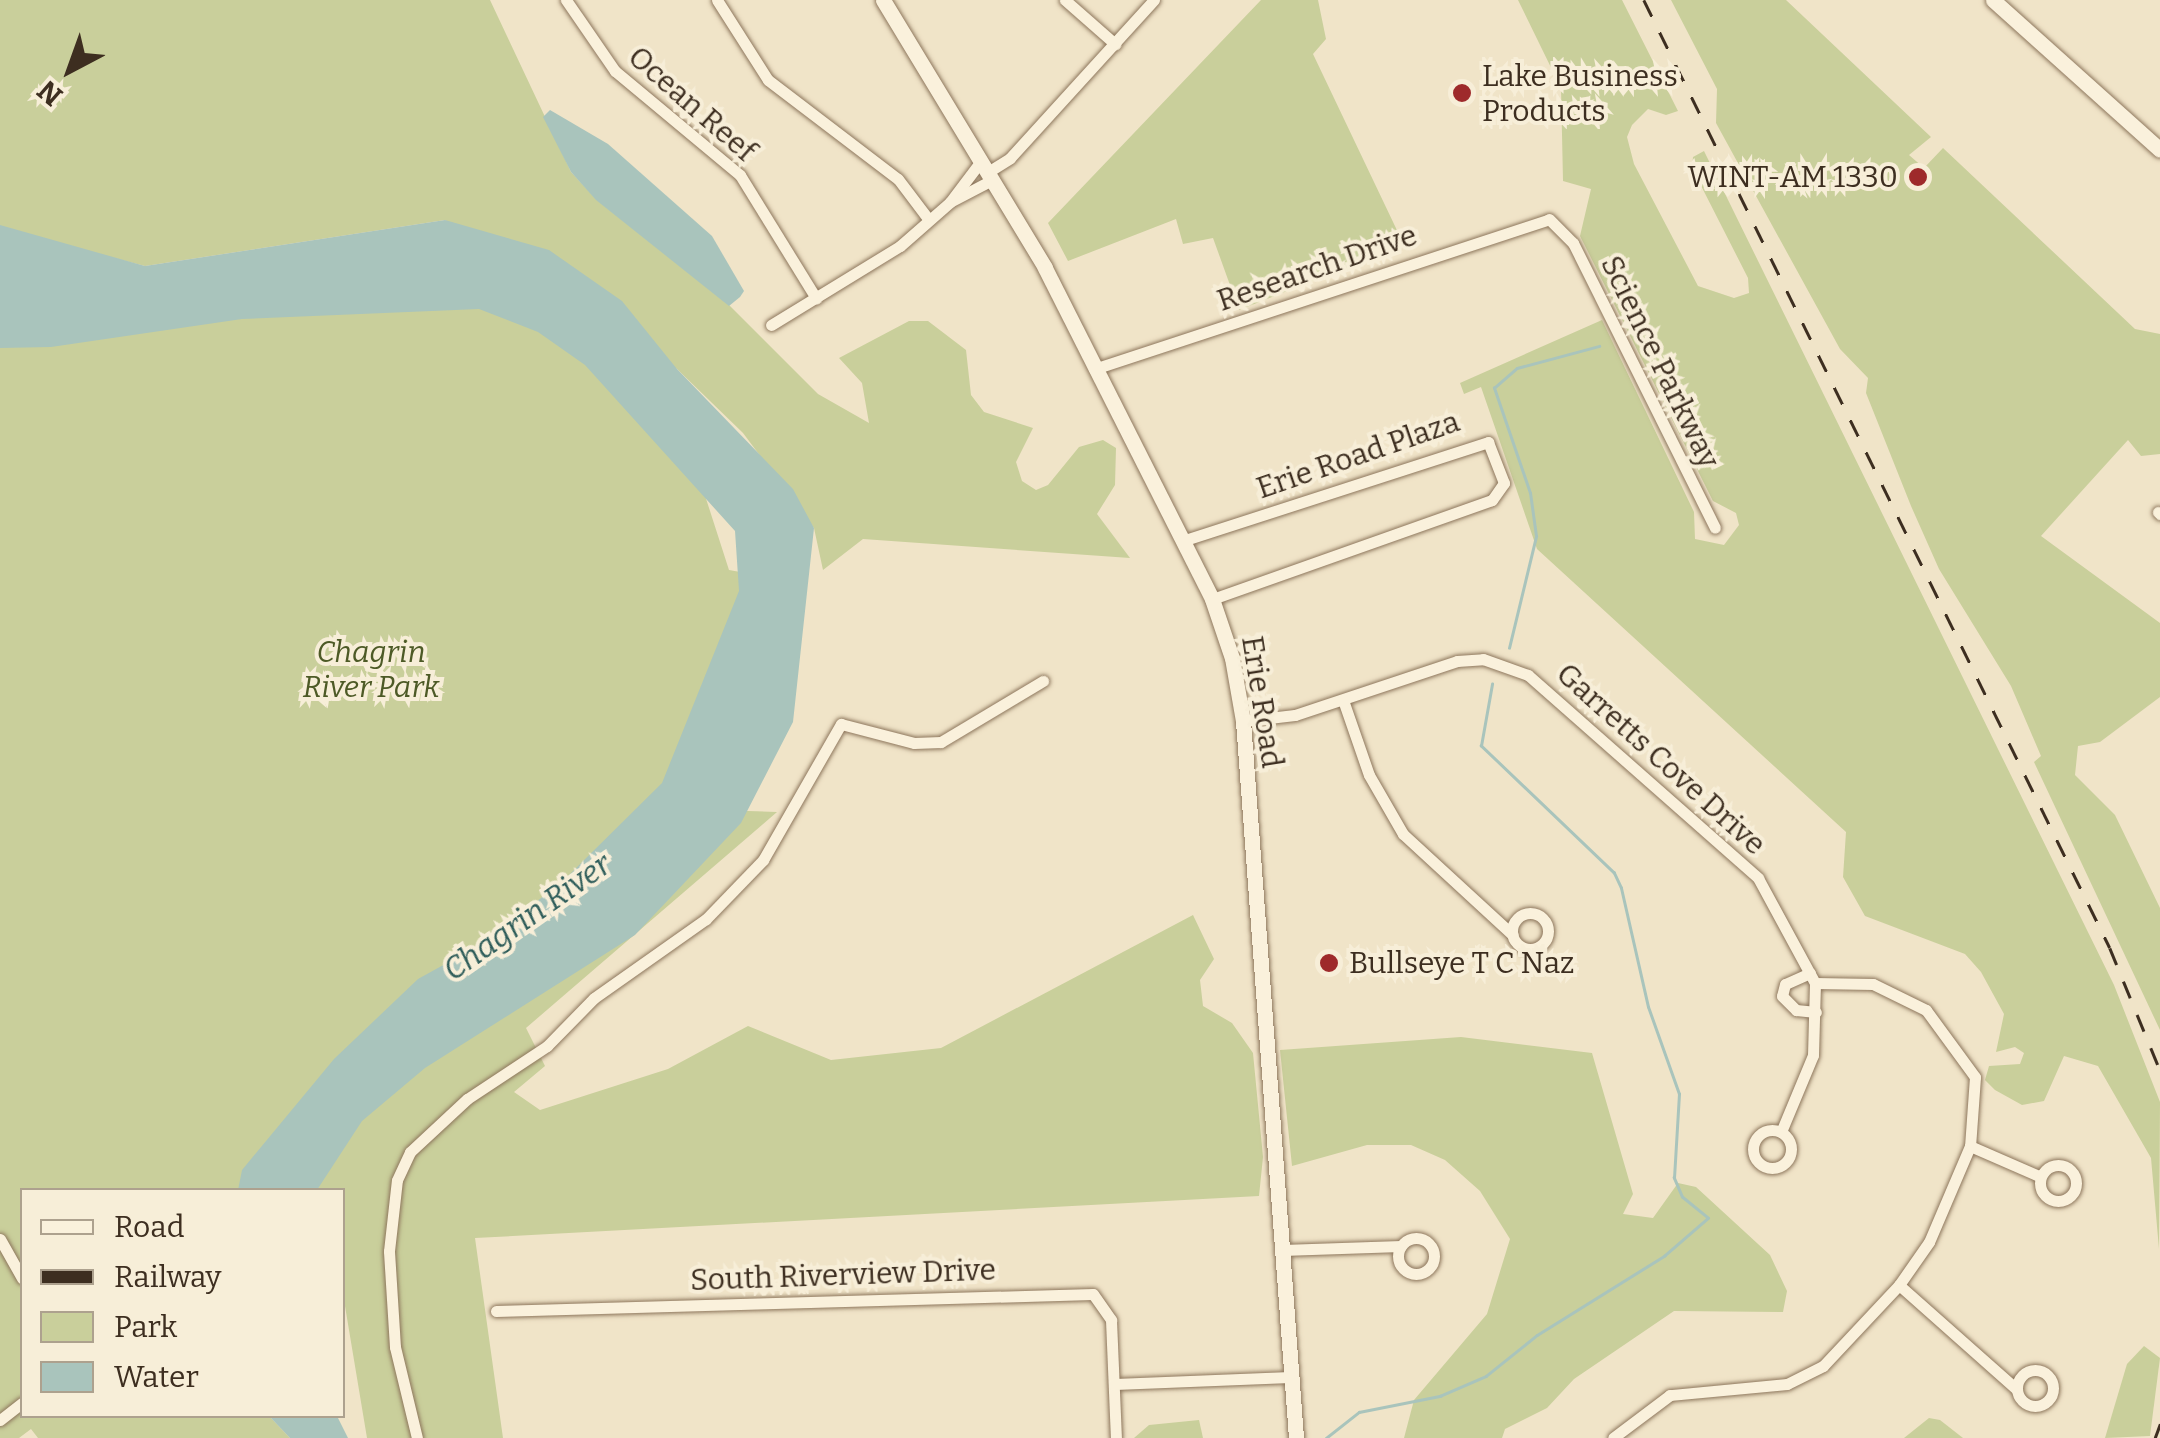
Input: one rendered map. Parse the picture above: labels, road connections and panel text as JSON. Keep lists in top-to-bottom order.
{
  "streets": {
    "street": [
      "Ocean Reef",
      "Research Drive",
      "Science Parkway",
      "Erie Road Plaza",
      "Erie Road",
      "Garretts Cove Drive",
      "South Riverview Drive"
    ]
  },
  "crossings": [
    ["Research Drive", "Science Parkway"],
    ["Research Drive", "Erie Road"],
    ["Erie Road Plaza", "Erie Road"],
    ["Erie Road", "Garretts Cove Drive"]
  ],
  "water": ["Chagrin River"],
  "parks": ["Chagrin River Park"],
  "places": ["Lake Business Products", "WINT-AM 1330", "Bullseye T C Naz"],
  "legend": [
    "Road",
    "Railway",
    "Park",
    "Water"
  ],
  "north": "bottom left"
}
